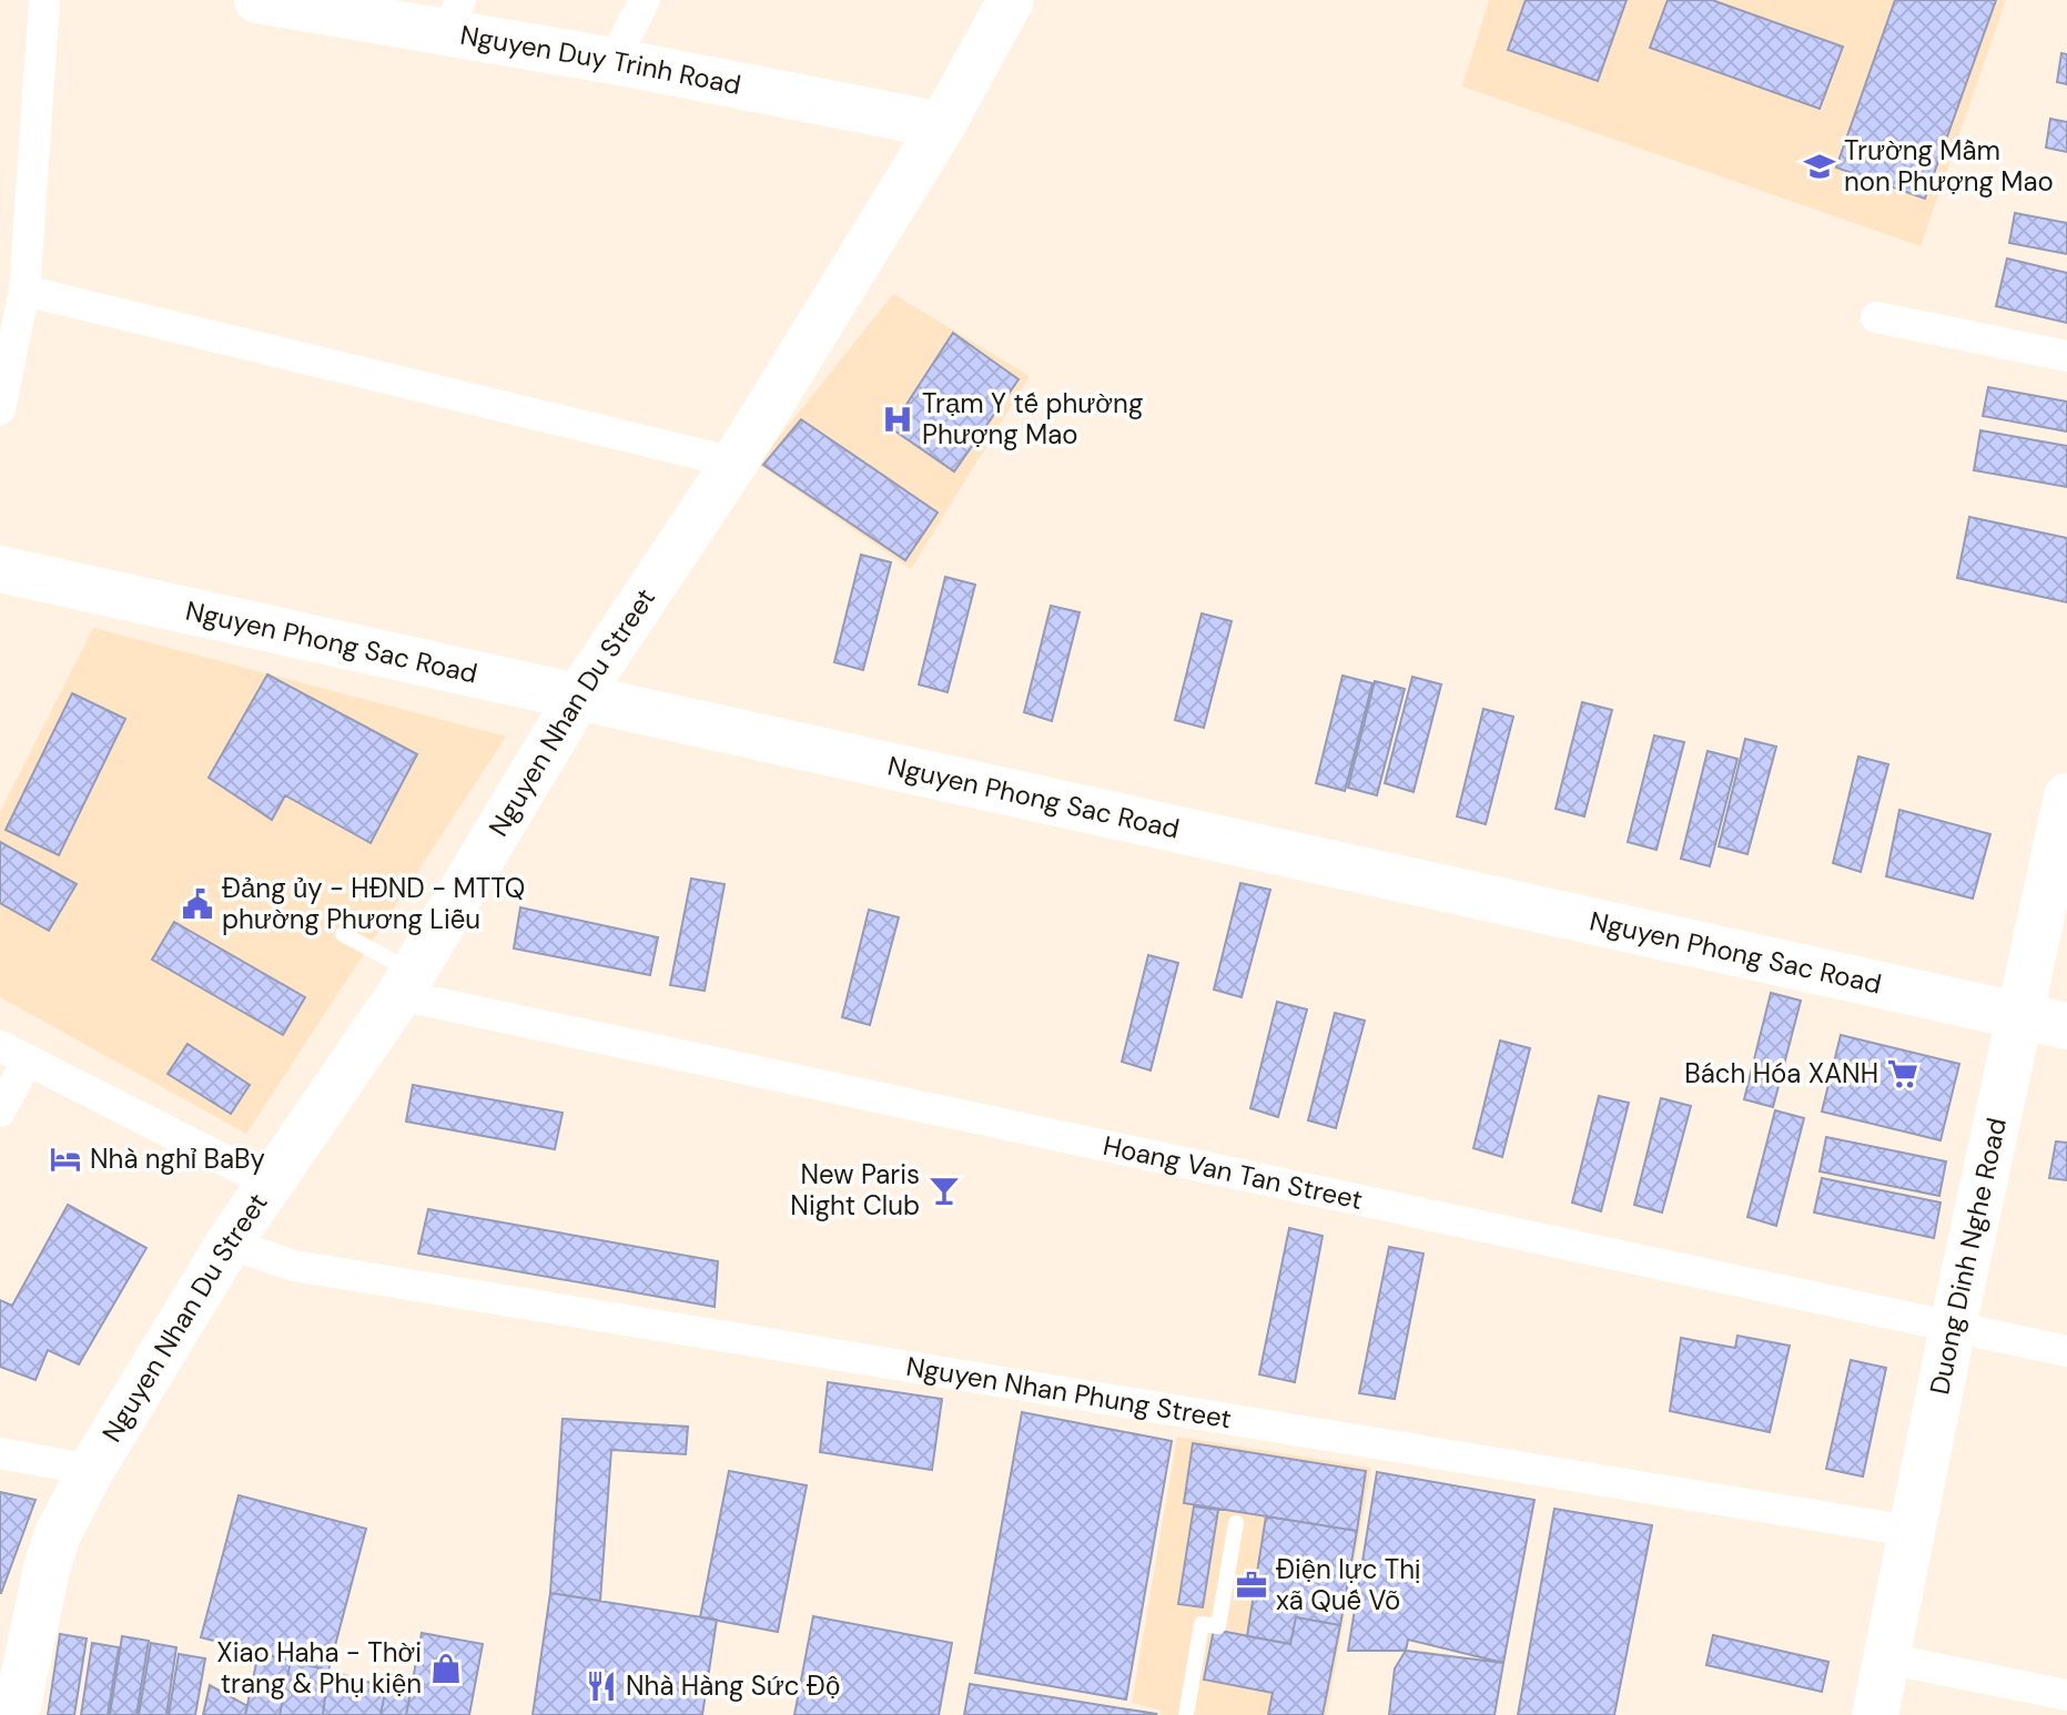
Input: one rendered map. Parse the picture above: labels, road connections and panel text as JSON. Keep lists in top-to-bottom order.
{
  "streets": {
    "main road": [
      "Nguyen Duy Trinh Road",
      "Nguyen Phong Sac Road",
      "Nguyen Nhan Du Street",
      "Duong Dinh Nghe Road"
    ],
    "street": ["Hoang Van Tan Street", "Nguyen Nhan Phung Street"]
  },
  "crossings": [
    ["Nguyen Duy Trinh Road", "Nguyen Nhan Du Street"],
    ["Nguyen Phong Sac Road", "Nguyen Nhan Du Street"],
    ["Nguyen Phong Sac Road", "Duong Dinh Nghe Road"],
    ["Nguyen Nhan Du Street", "Hoang Van Tan Street"],
    ["Nguyen Nhan Du Street", "Nguyen Nhan Phung Street"],
    ["Hoang Van Tan Street", "Duong Dinh Nghe Road"],
    ["Duong Dinh Nghe Road", "Nguyen Nhan Phung Street"]
  ],
  "places": {
    "school or university": ["Trường Mầm non Phượng Mao"],
    "hospital": ["Trạm Y tế phường Phượng Mao"],
    "public building": ["Đảng ủy - HĐND - MTTQ phường Phương Liễu"],
    "supermarket": ["Bách Hóa XANH"],
    "hotel": ["Nhà nghỉ BaBy"],
    "bar": ["New Paris Night Club"],
    "office": ["Điện lực Thị xã Quế Võ"],
    "shop": ["Xiao Haha - Thời trang & Phụ kiện"],
    "restaurant": ["Nhà Hàng Sức Độ"]
  }
}
